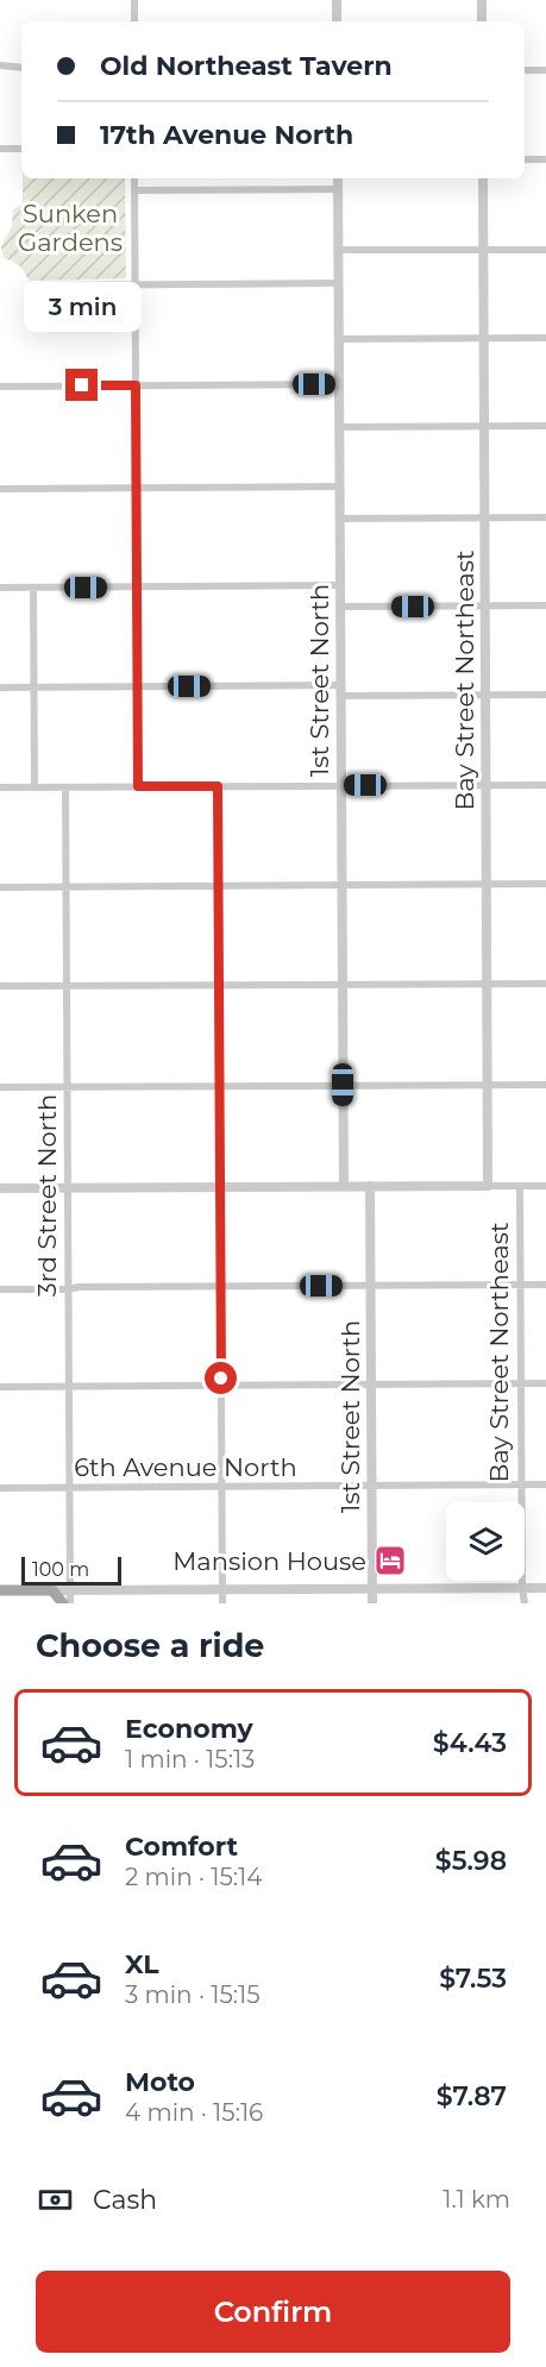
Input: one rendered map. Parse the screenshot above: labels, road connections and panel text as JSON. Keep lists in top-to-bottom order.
{
  "streets": {
    "street": [
      "1st Street North",
      "Bay Street Northeast",
      "3rd Street North",
      "6th Avenue North"
    ]
  },
  "crossings": [
    ["1st Street North", "6th Avenue North"],
    ["Bay Street Northeast", "6th Avenue North"],
    ["3rd Street North", "6th Avenue North"]
  ],
  "parks": ["Sunken Gardens"],
  "places": {
    "hotel": ["Mansion House"]
  },
  "scale_bar": "100 m",
  "page": {
    "banner": ["Old Northeast Tavern", "17th Avenue North"],
    "bubble": "3 min",
    "scale": "100 m",
    "heading": "Choose a ride",
    "list": [
      {
        "name": "Economy",
        "note": "1 min · 15:13",
        "value": "$4.43"
      },
      {
        "name": "Comfort",
        "note": "2 min · 15:14",
        "value": "$5.98"
      },
      {
        "name": "XL",
        "note": "3 min · 15:15",
        "value": "$7.53"
      },
      {
        "name": "Moto",
        "note": "4 min · 15:16",
        "value": "$7.87"
      }
    ],
    "pay": ["Cash", "1.1 km"],
    "buttons": "Confirm"
  }
}
